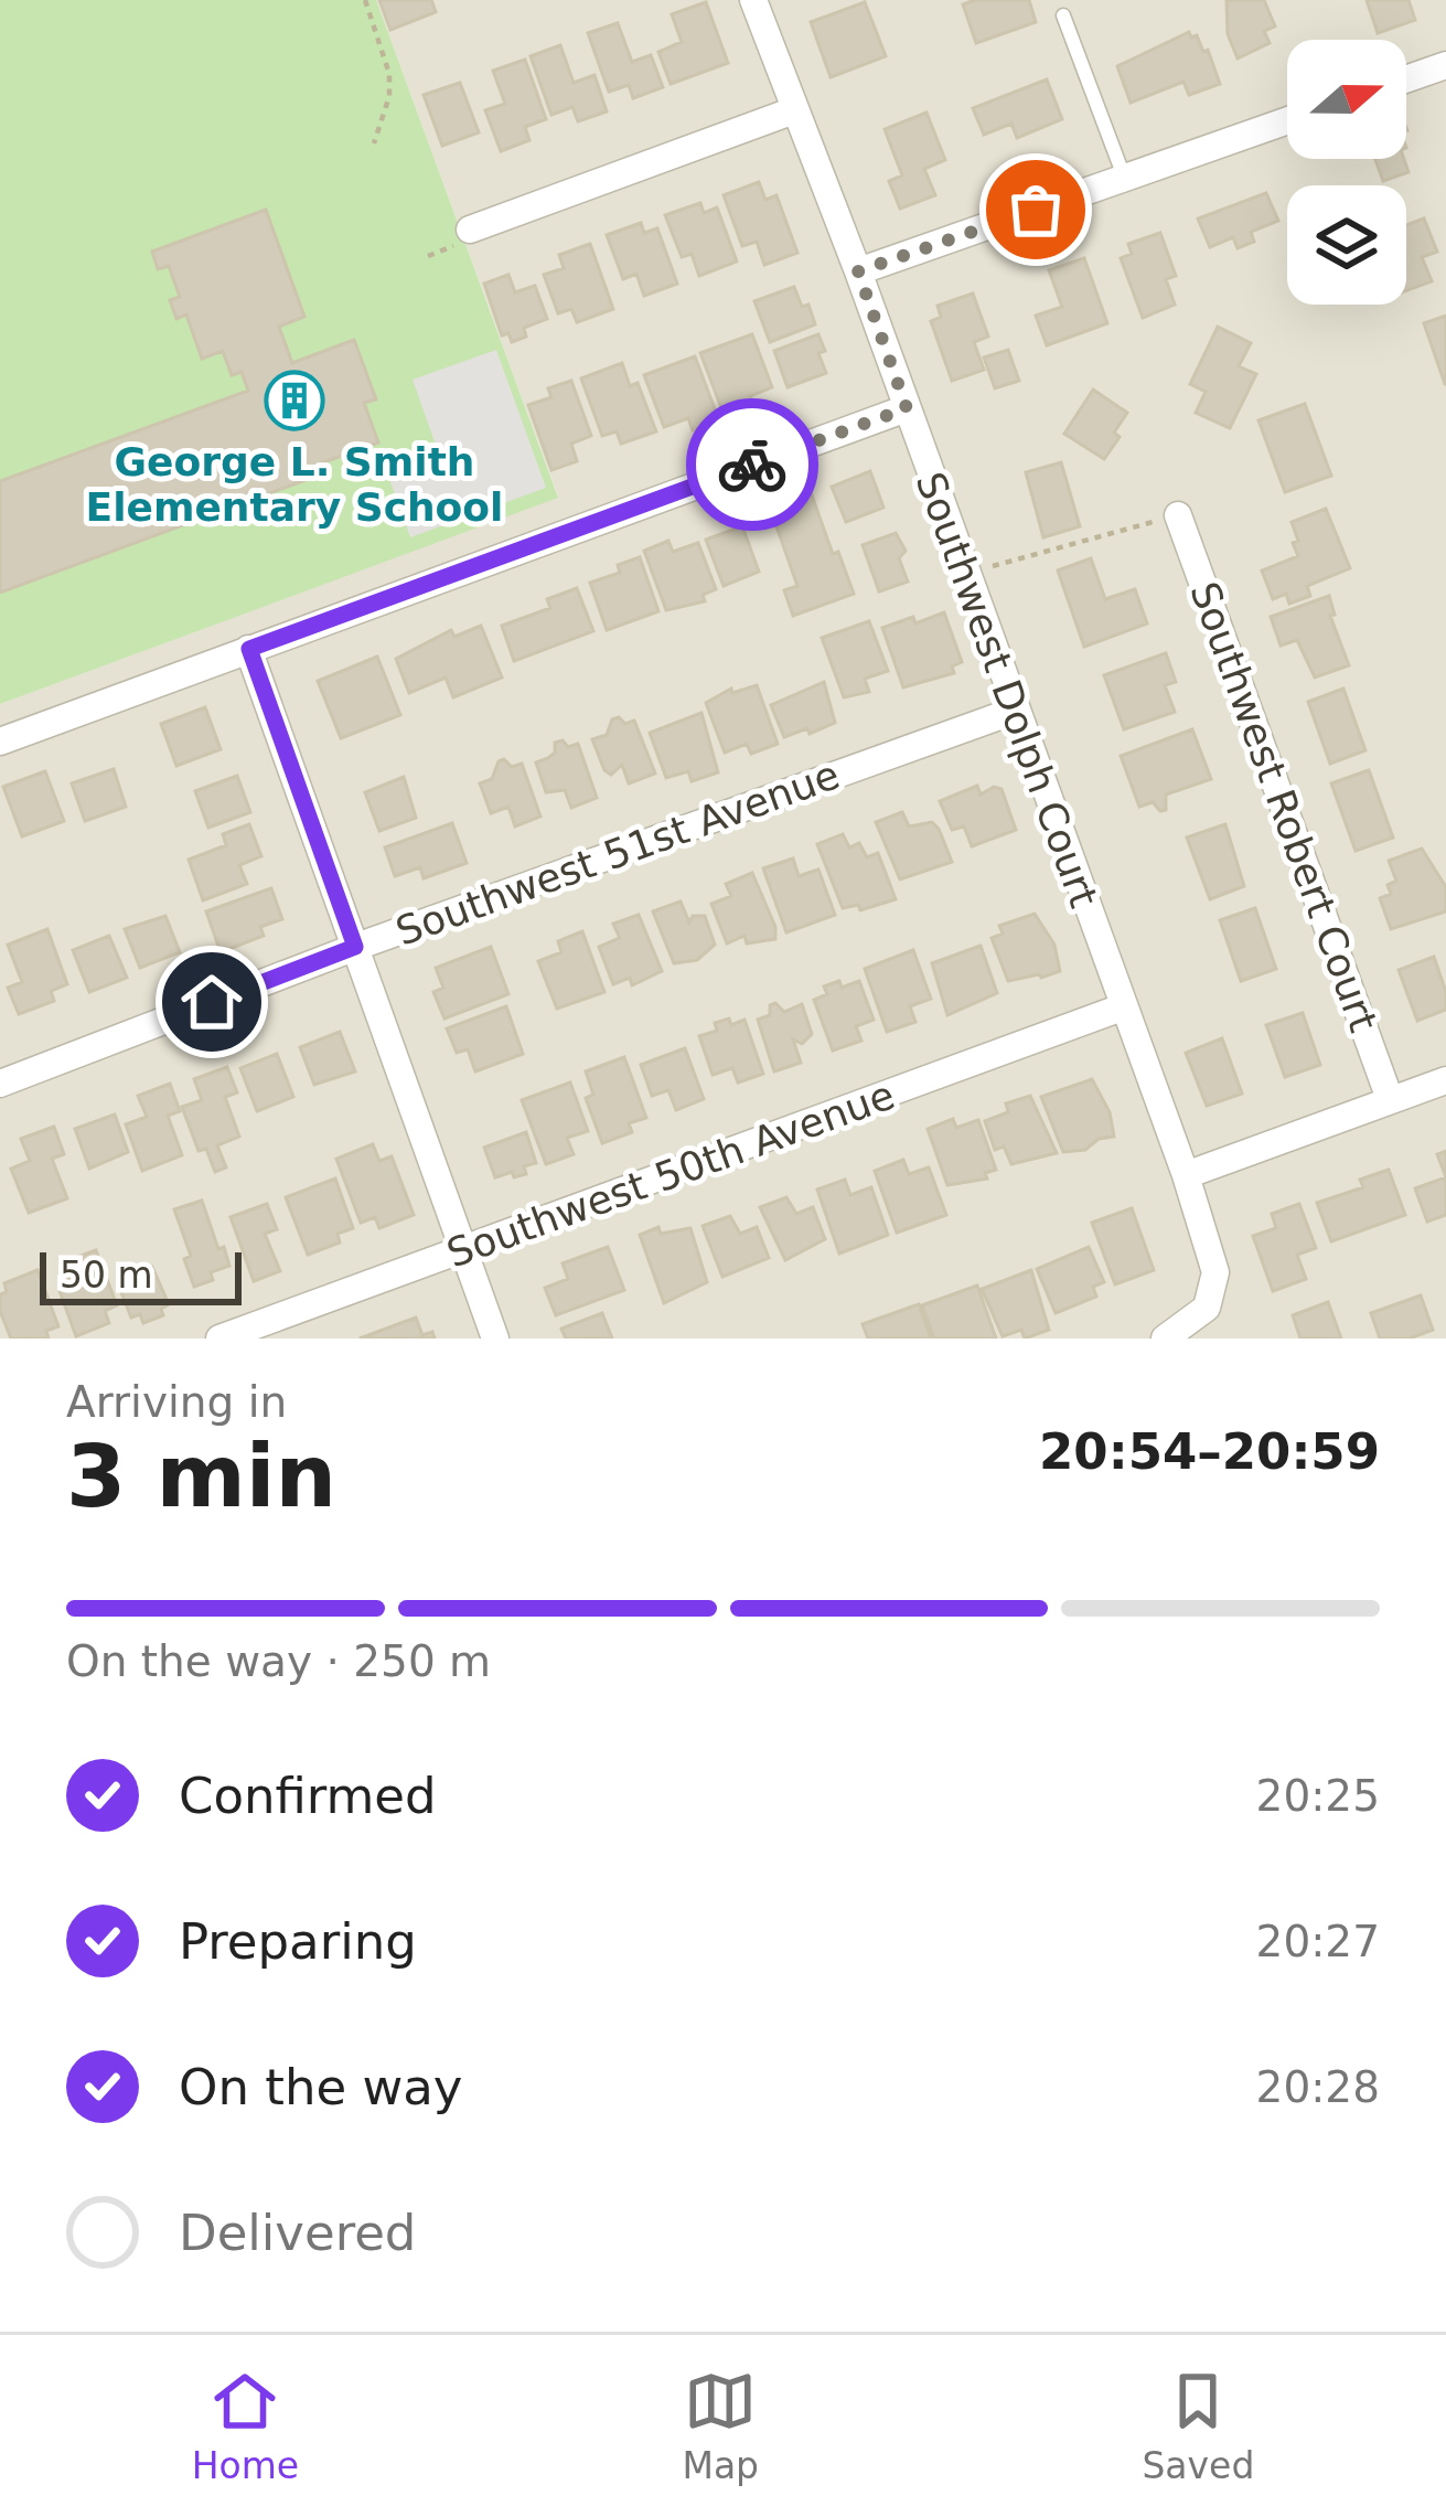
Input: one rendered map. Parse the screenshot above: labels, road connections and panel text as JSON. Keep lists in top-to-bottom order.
{
  "streets": {
    "street": [
      "Southwest Dolph Court",
      "Southwest Robert Court",
      "Southwest 51st Avenue",
      "Southwest 50th Avenue"
    ]
  },
  "crossings": [
    ["Southwest Dolph Court", "Southwest 51st Avenue"],
    ["Southwest Dolph Court", "Southwest 50th Avenue"]
  ],
  "places": {
    "building": ["George L. Smith Elementary School"]
  },
  "scale_bar": "50 m",
  "north": "right",
  "page": {
    "scale": "50 m",
    "heading": ["3 min", "Arriving in", "20:54–20:59"],
    "bar": "On the way · 250 m",
    "list": [
      ["Confirmed", "20:25"],
      ["Preparing", "20:27"],
      ["On the way", "20:28"],
      "Delivered"
    ],
    "tabs": ["Home", "Map", "Saved"]
  }
}
